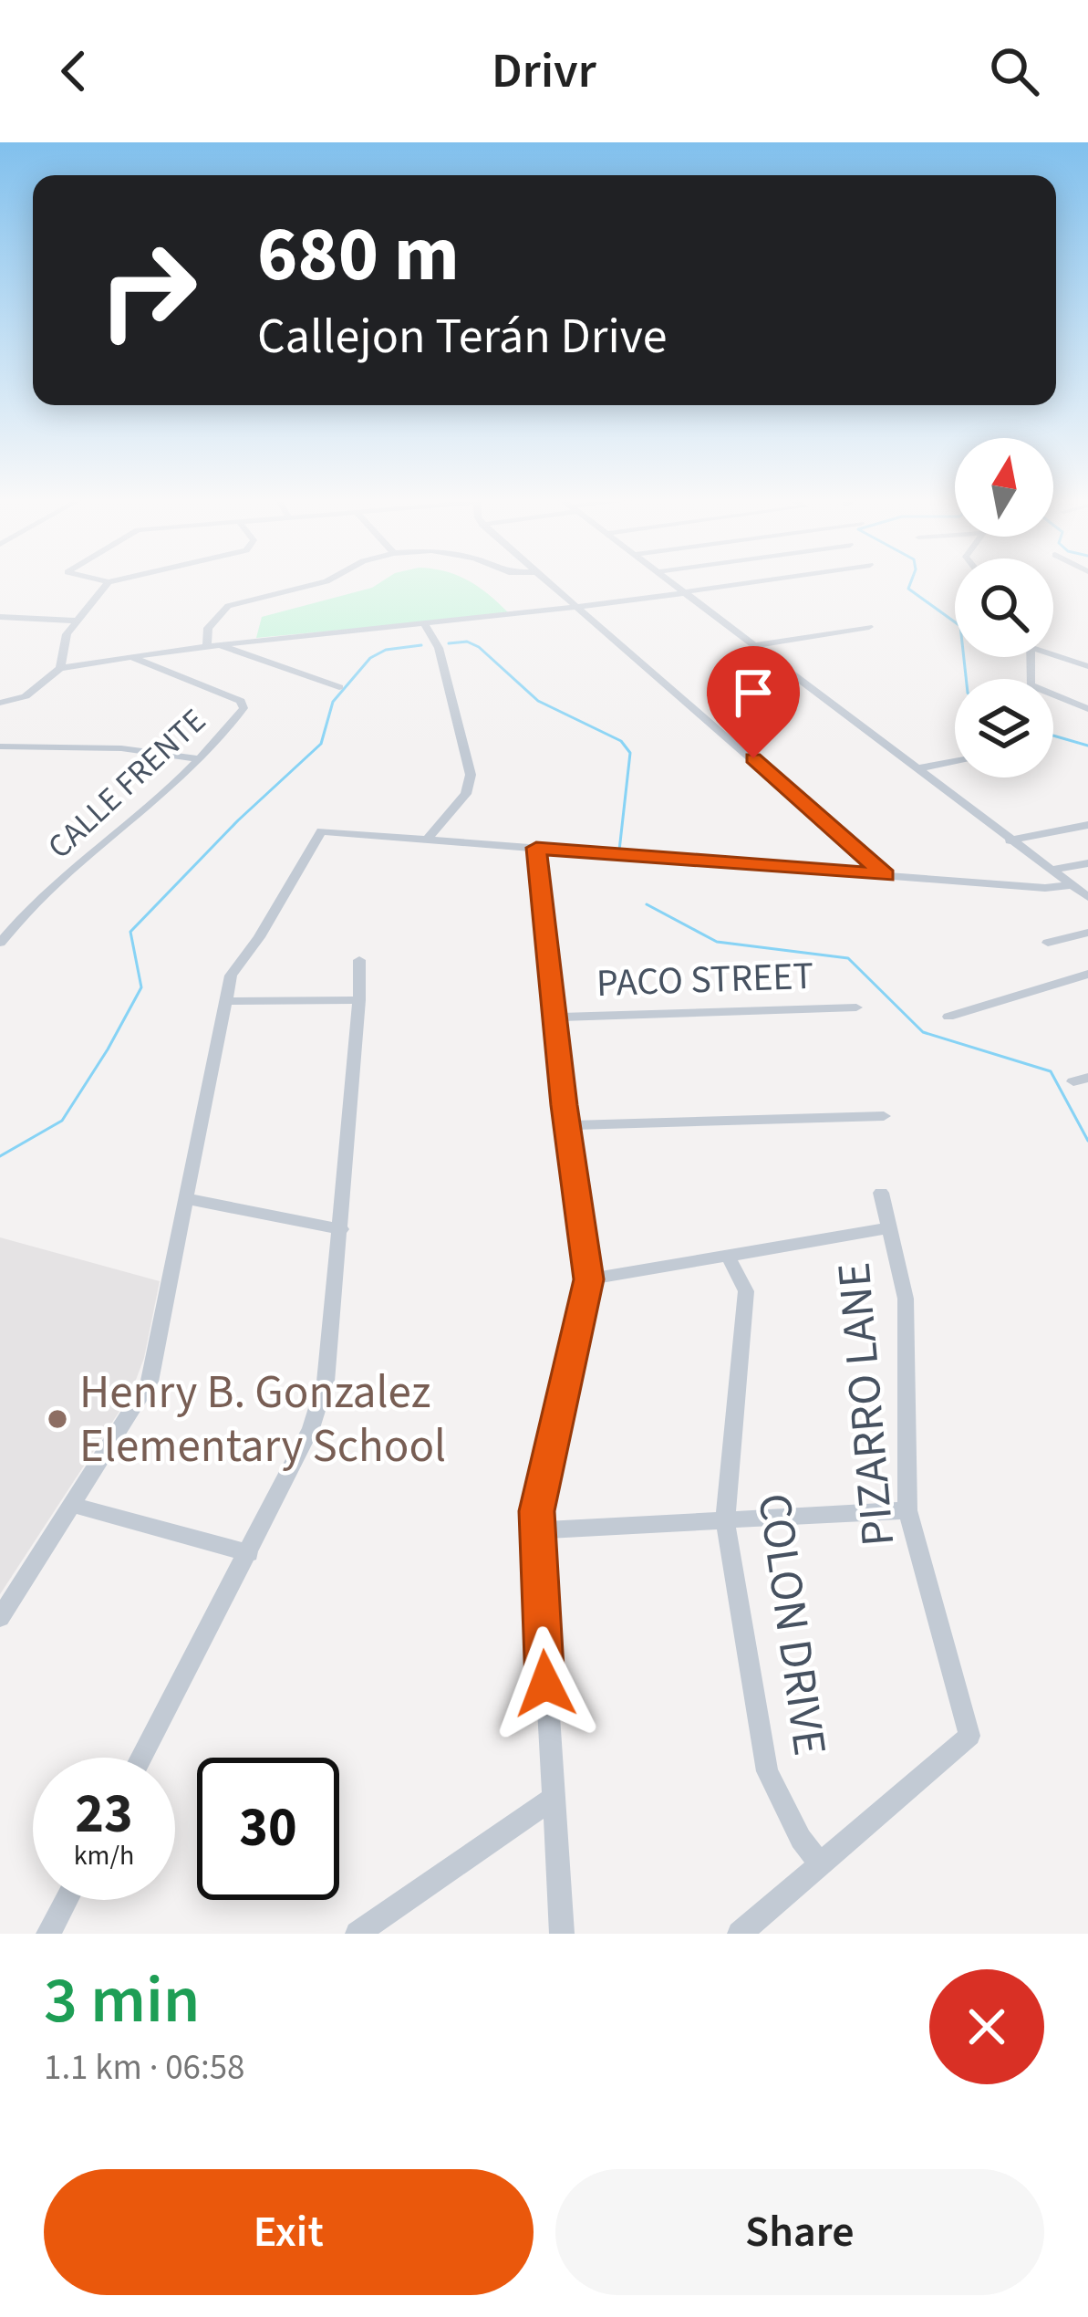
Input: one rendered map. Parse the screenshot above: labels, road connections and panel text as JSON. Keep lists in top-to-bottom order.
{
  "streets": {
    "street": [
      "CALLE FRENTE",
      "PACO STREET",
      "PIZARRO LANE",
      "COLON DRIVE"
    ]
  },
  "crossings": [
    ["PIZARRO LANE", "COLON DRIVE"]
  ],
  "places": ["Henry B. Gonzalez Elementary School"],
  "north": "top",
  "page": {
    "header": "Drivr",
    "turn": ["680 m", "Callejon Terán Drive"],
    "speed": "23 km/h",
    "limit": "30",
    "heading": ["3 min", "1.1 km · 06:58"],
    "buttons": ["Exit", "Share"]
  }
}
